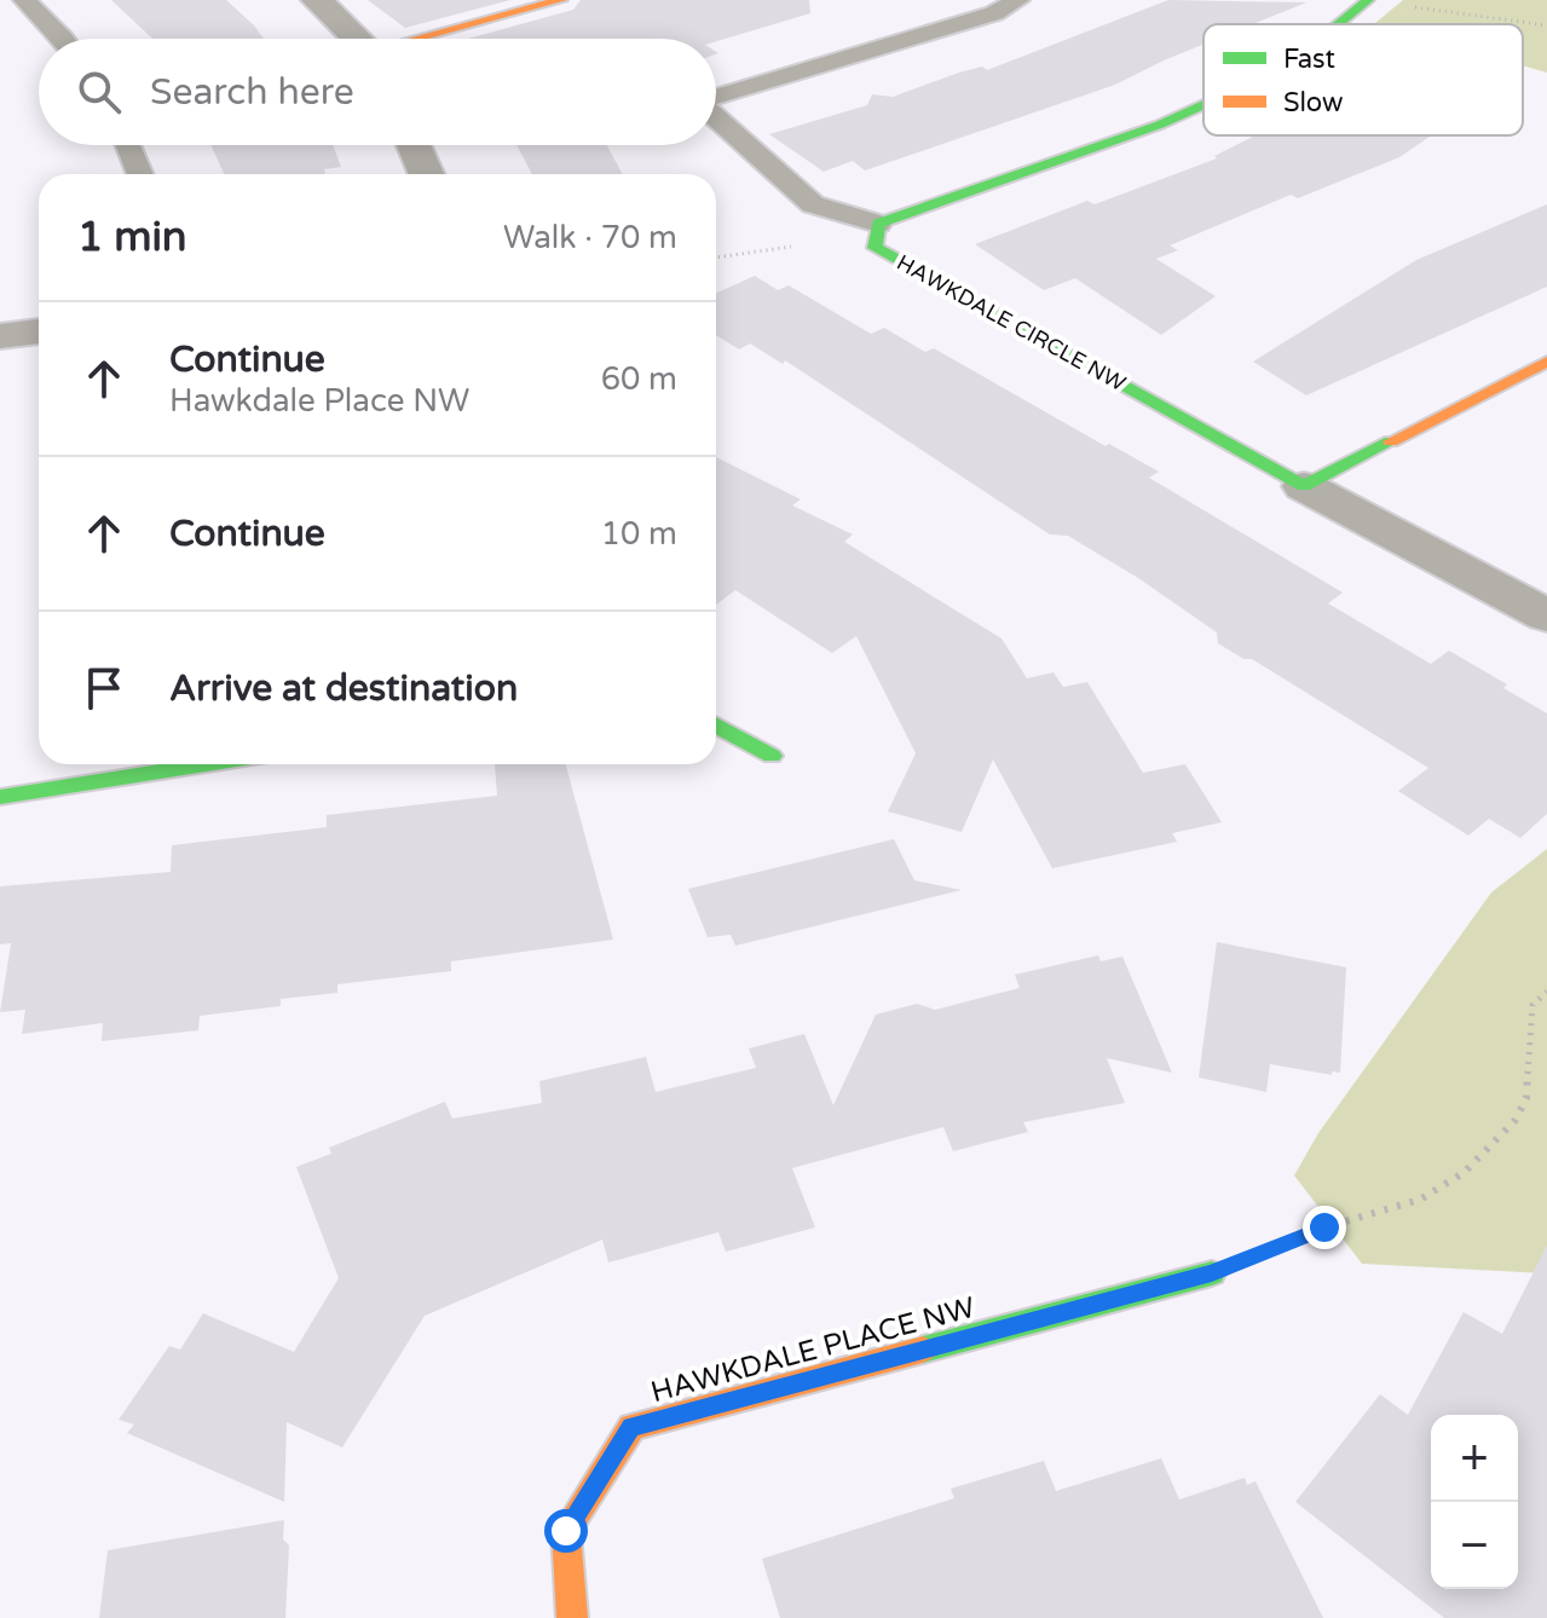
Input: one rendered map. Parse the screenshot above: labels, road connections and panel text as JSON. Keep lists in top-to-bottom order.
{
  "streets": {
    "street": ["HAWKDALE CIRCLE NW", "HAWKDALE PLACE NW"]
  },
  "legend": ["Fast", "Slow"],
  "page": {
    "search": "Search here",
    "heading": ["1 min", "Walk · 70 m"],
    "list": [
      ["Continue", "Hawkdale Place NW", "60 m"],
      ["Continue", "10 m"],
      "Arrive at destination"
    ],
    "map_buttons": ["+", "−"]
  }
}
